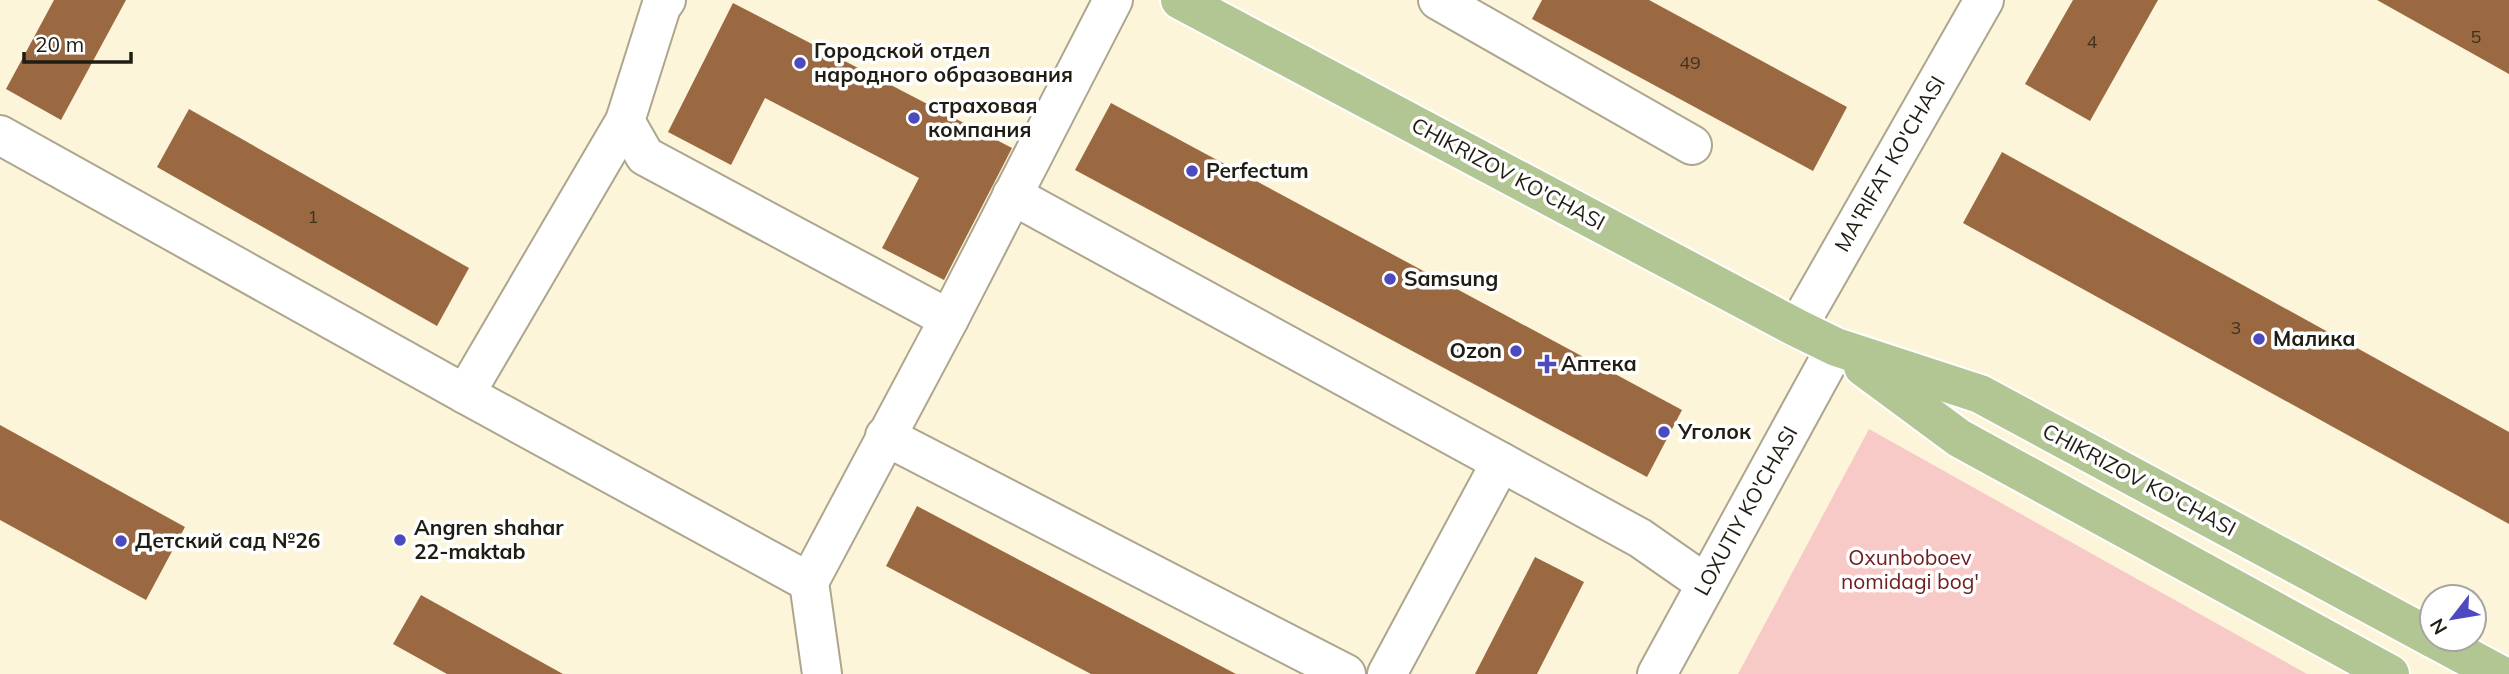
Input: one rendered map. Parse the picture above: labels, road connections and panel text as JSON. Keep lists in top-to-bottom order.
{
  "streets": {
    "main road": ["CHIKRIZOV KO'CHASI"],
    "street": ["MA'RIFAT KO'CHASI", "LOXUTIY KO'CHASI"]
  },
  "crossings": [
    ["MA'RIFAT KO'CHASI", "CHIKRIZOV KO'CHASI"],
    ["CHIKRIZOV KO'CHASI", "LOXUTIY KO'CHASI"]
  ],
  "parks": ["Oxunboboev nomidagi bog'"],
  "places": {
    "other": [
      "Городской отдел народного образования",
      "страховая компания",
      "Perfectum",
      "Samsung",
      "Малика",
      "Ozon",
      "Уголок",
      "Angren shahar 22-maktab",
      "Детский сад №26"
    ],
    "health": ["Аптека"]
  },
  "house_numbers": [
    "5",
    "4",
    "49",
    "1",
    "3"
  ],
  "scale_bar": "20 m",
  "north": "bottom left"
}
